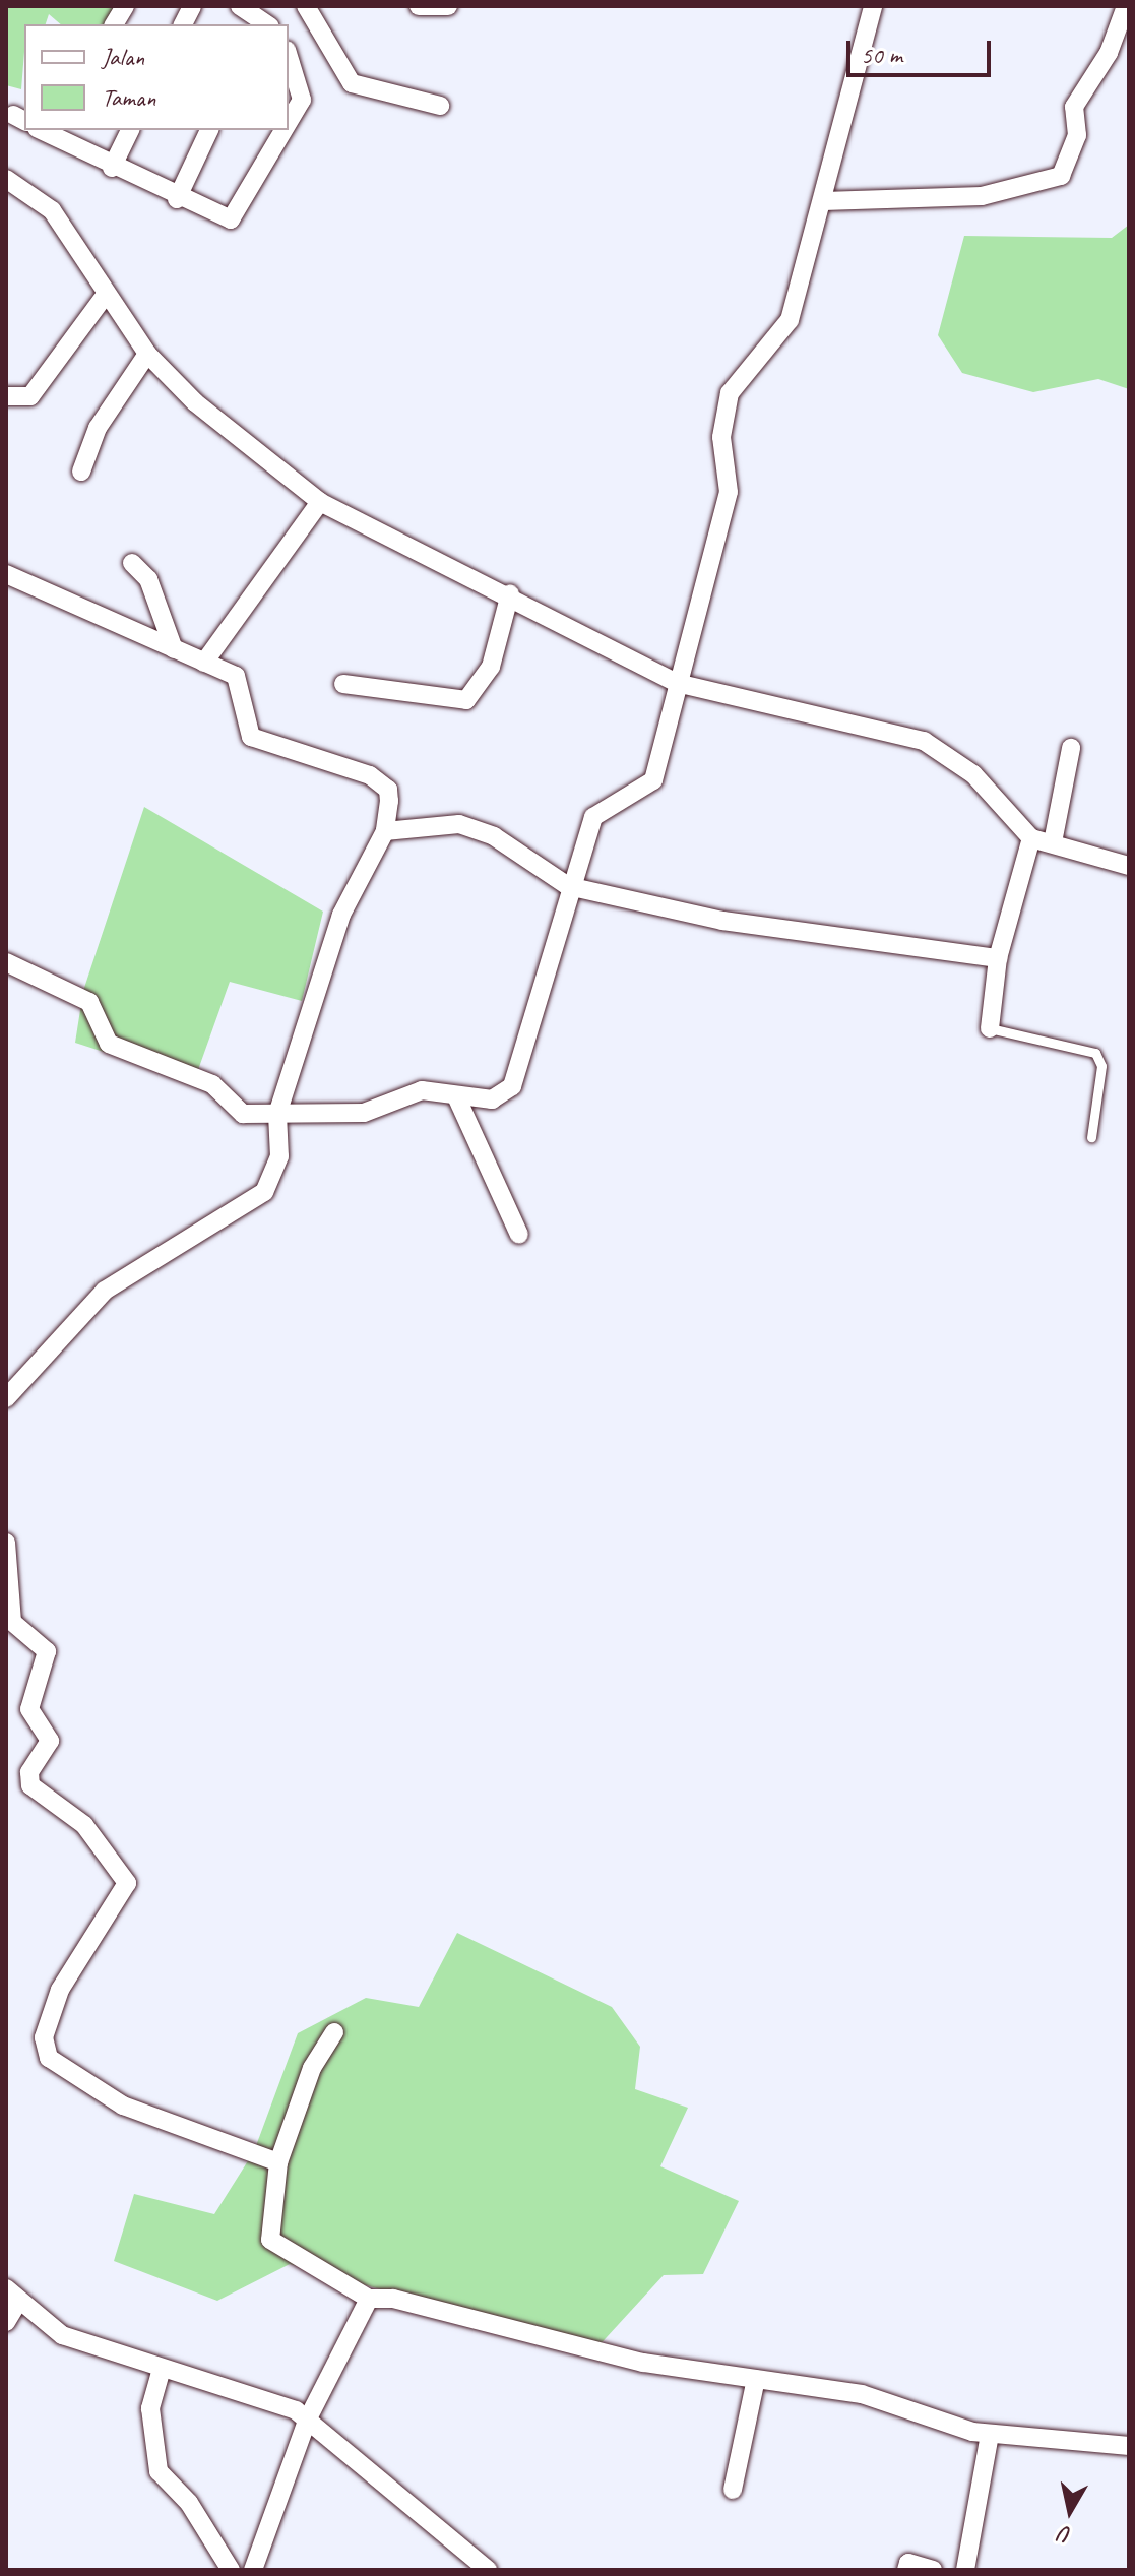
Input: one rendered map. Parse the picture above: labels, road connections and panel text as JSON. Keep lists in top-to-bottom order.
{
  "legend": ["Jalan", "Taman"],
  "scale_bar": "50 m",
  "north": "bottom"
}
